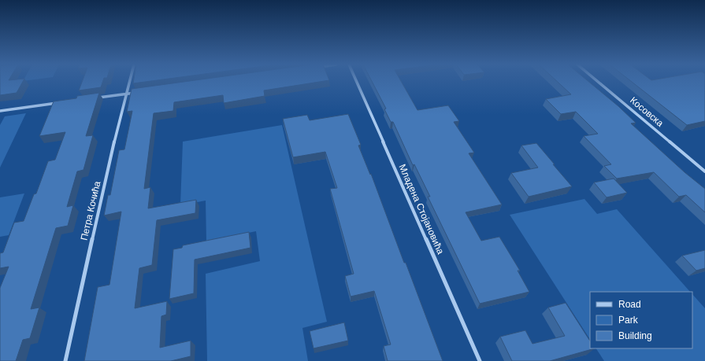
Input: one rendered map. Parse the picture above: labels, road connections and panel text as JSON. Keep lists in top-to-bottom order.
{
  "streets": {
    "street": ["Косовска", "Младена Стојановића", "Петра Кочића"]
  },
  "legend": ["Road", "Park", "Building"]
}
